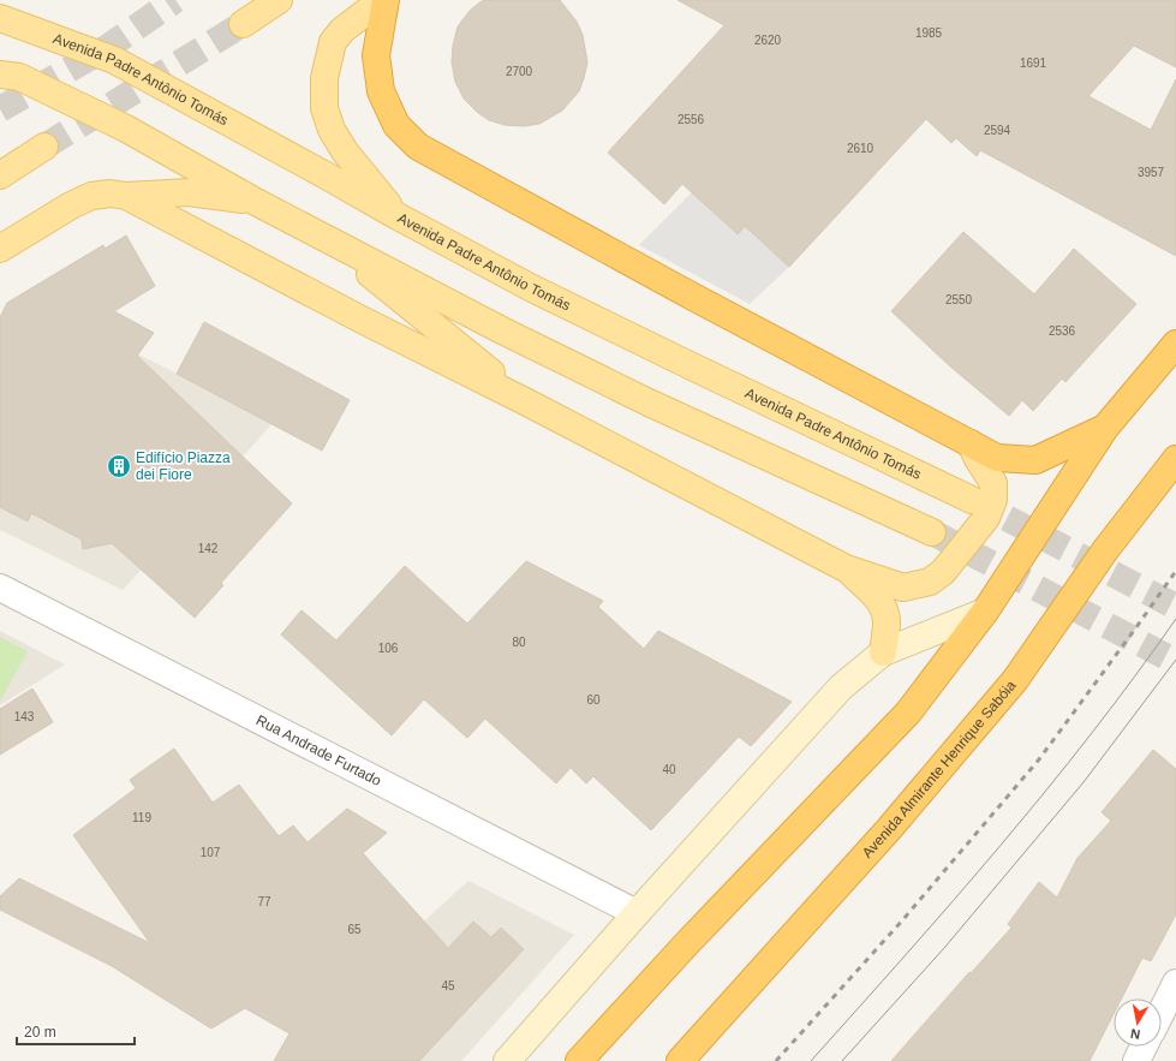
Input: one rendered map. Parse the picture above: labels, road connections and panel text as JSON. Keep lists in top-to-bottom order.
{
  "streets": {
    "highway": ["Avenida Almirante Henrique Sabóia"],
    "main road": ["Avenida Padre Antônio Tomás"],
    "street": ["Rua Andrade Furtado"]
  },
  "places": {
    "building": ["Edifício Piazza dei Fiore"]
  },
  "house_numbers": [
    "1985",
    "2620",
    "1691",
    "2700",
    "2556",
    "2594",
    "2610",
    "3957",
    "2550",
    "2536",
    "142",
    "80",
    "106",
    "60",
    "143",
    "40",
    "119",
    "107",
    "77",
    "65",
    "45"
  ],
  "scale_bar": "20 m",
  "north": "bottom"
}
